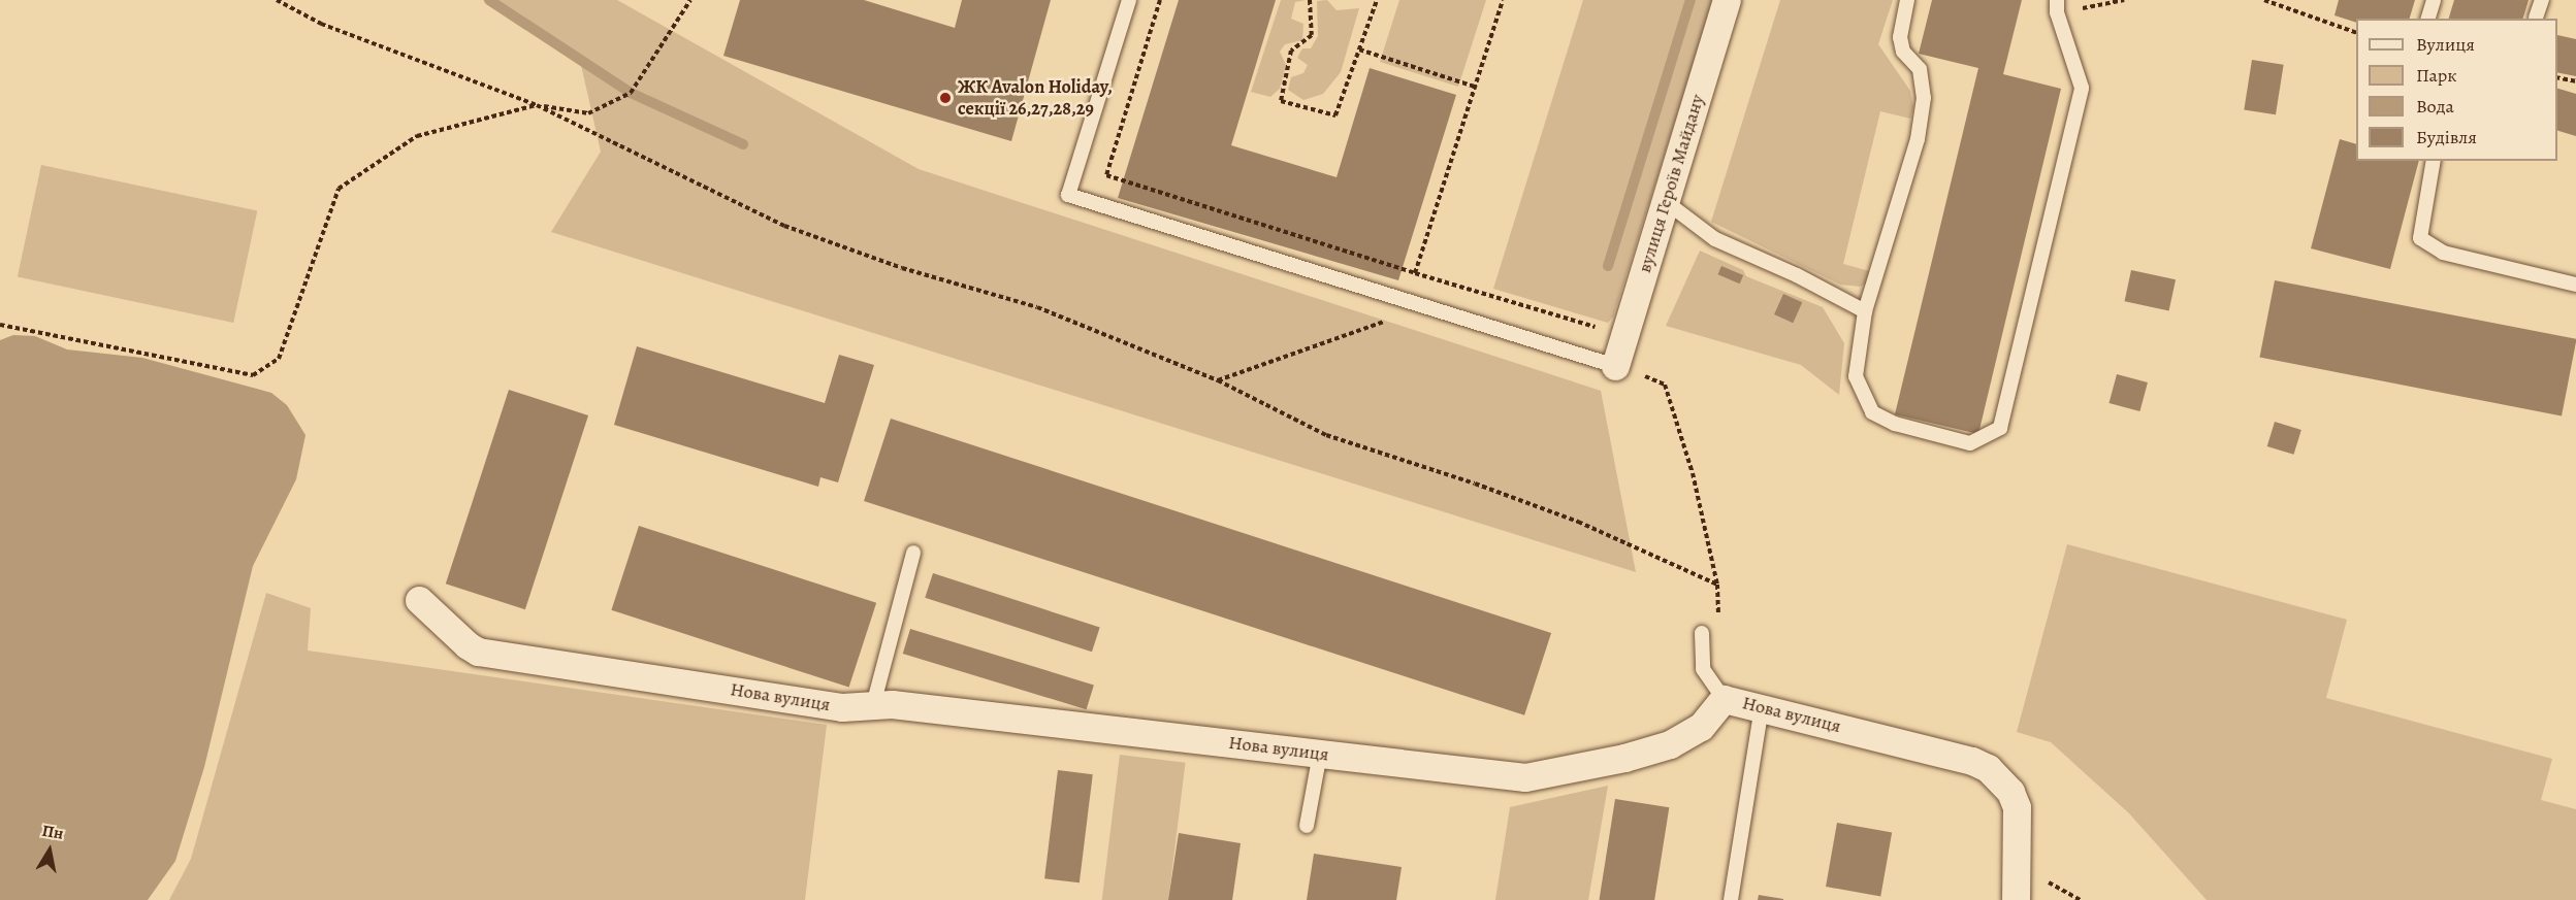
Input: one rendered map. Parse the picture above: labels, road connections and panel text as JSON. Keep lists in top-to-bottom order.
{
  "streets": {
    "street": ["вулиця Героїв Майдану", "Нова вулиця"]
  },
  "places": ["ЖК Avalon Holiday, секції 26,27,28,29"],
  "legend": [
    "Вулиця",
    "Парк",
    "Вода",
    "Будівля"
  ],
  "north": "top"
}
